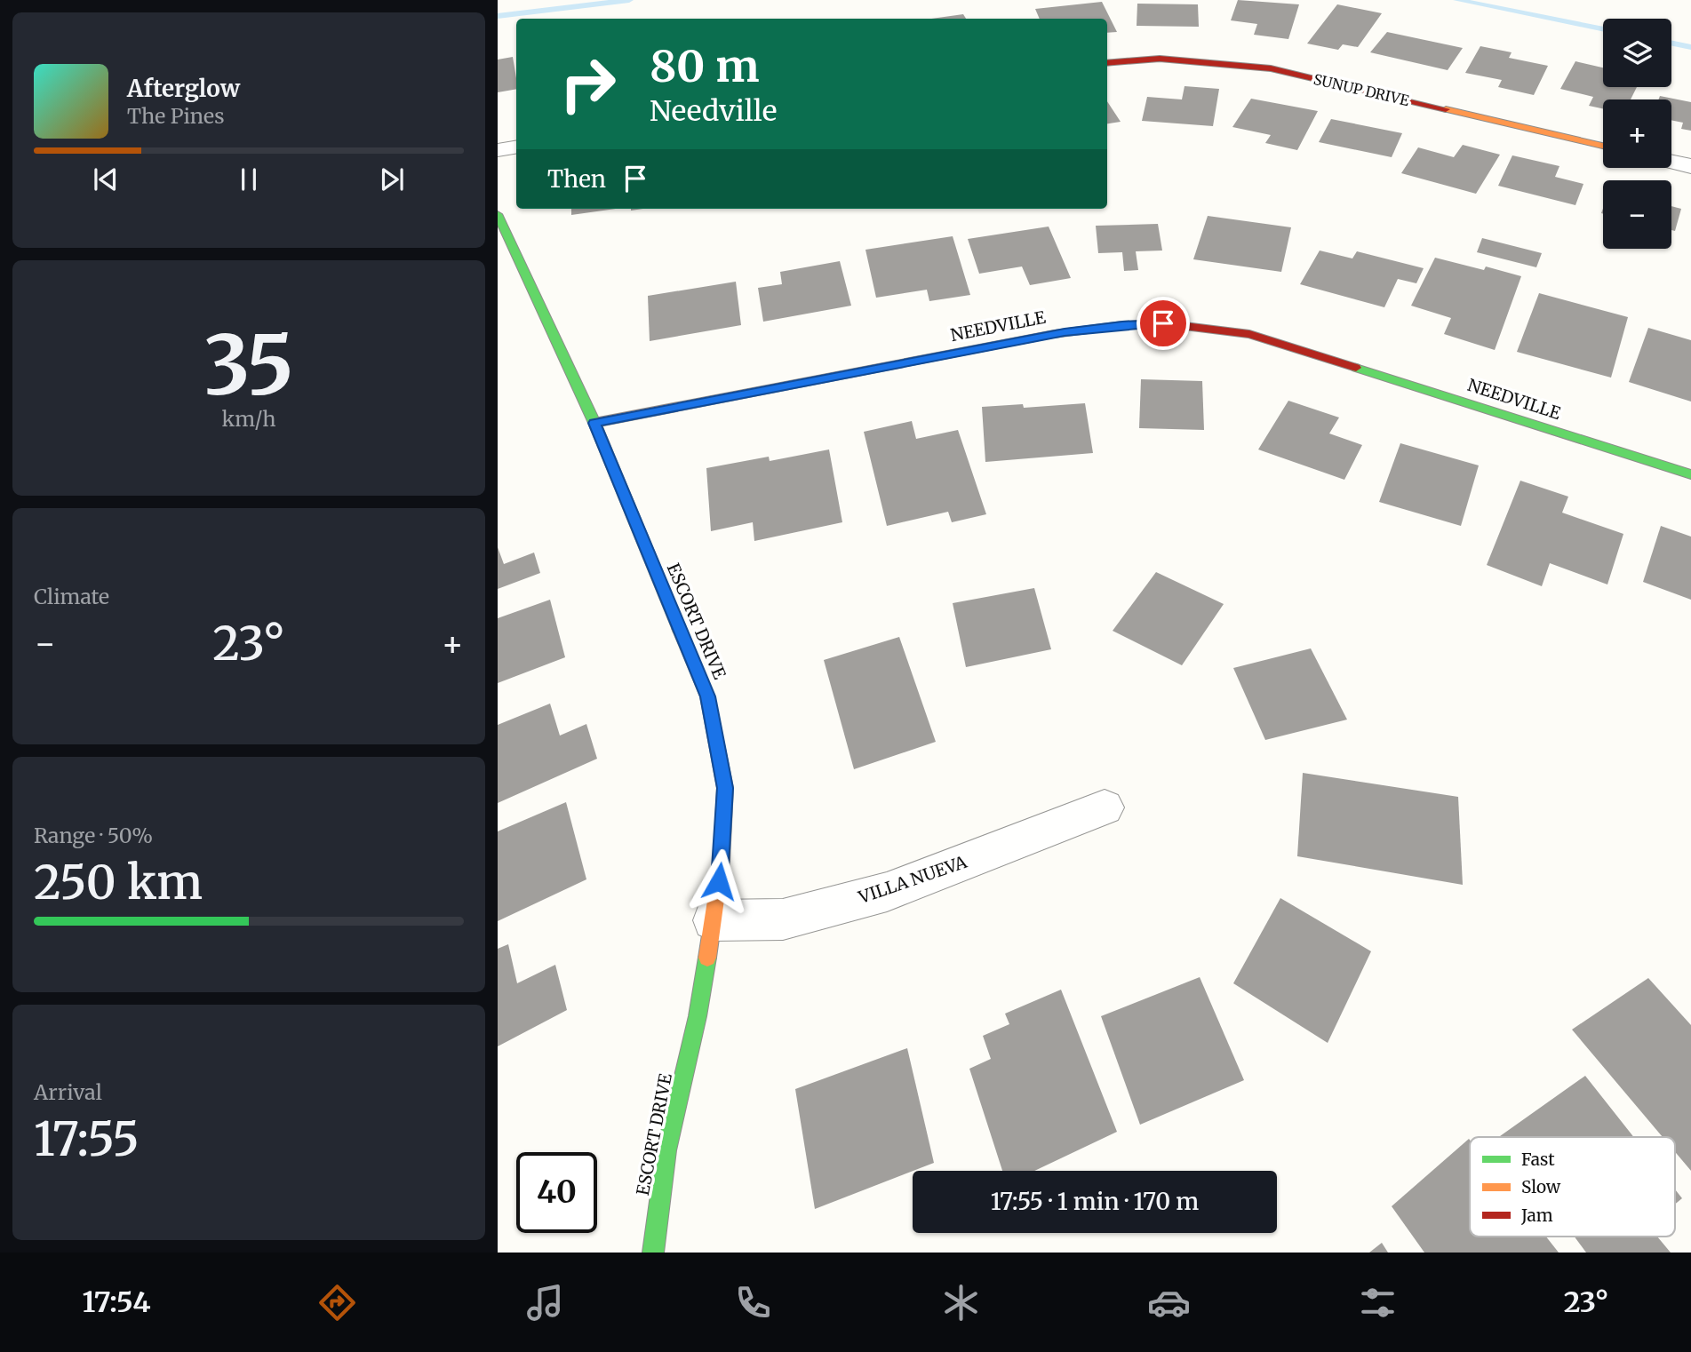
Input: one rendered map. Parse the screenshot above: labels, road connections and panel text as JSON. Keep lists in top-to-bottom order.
{
  "streets": {
    "street": [
      "SUNUP DRIVE",
      "NEEDVILLE",
      "ESCORT DRIVE",
      "VILLA NUEVA"
    ]
  },
  "crossings": [
    ["NEEDVILLE", "ESCORT DRIVE"],
    ["ESCORT DRIVE", "VILLA NUEVA"]
  ],
  "legend": ["Fast", "Slow", "Jam"],
  "page": {
    "map_buttons": ["+", "−"],
    "turn": ["80 m", "Needville"],
    "song": ["Afterglow", "The Pines"],
    "then": "Then",
    "tile": [
      ["35", "km/h"],
      "Climate",
      ["Range · 50%", "250 km"],
      ["Arrival", "17:55"]
    ],
    "heat": ["−", "23°", "+"],
    "limit": "40",
    "trip": "17:55 · 1 min · 170 m",
    "tabs": ["17:54", "23°"]
  }
}
